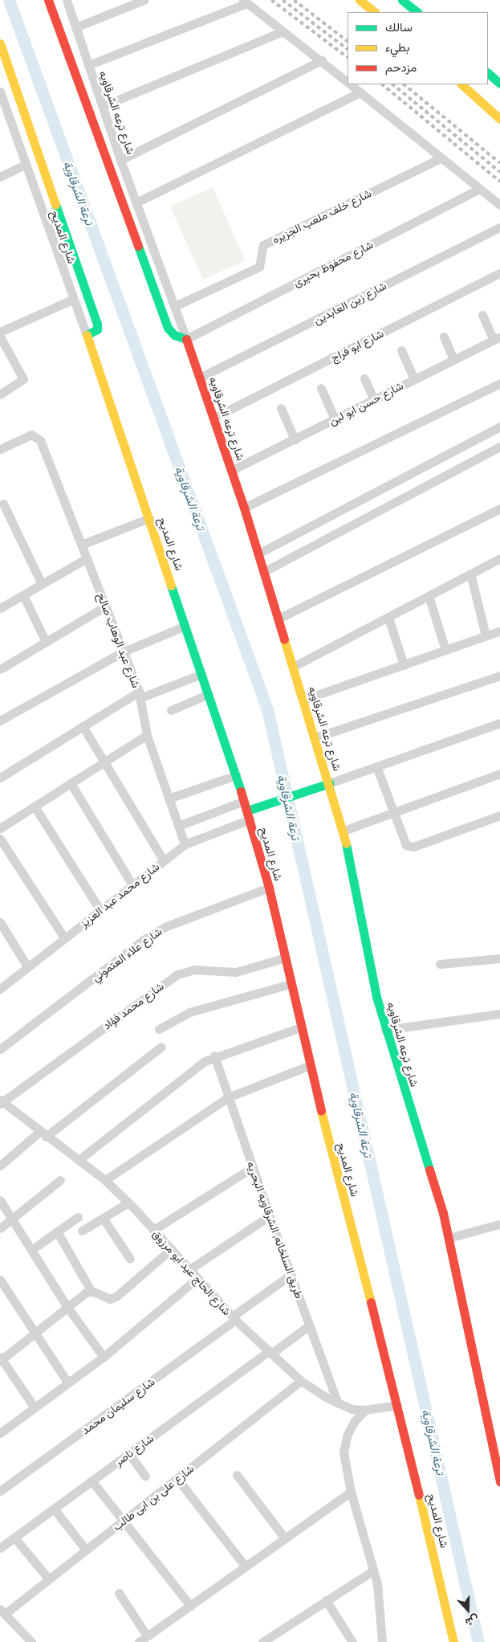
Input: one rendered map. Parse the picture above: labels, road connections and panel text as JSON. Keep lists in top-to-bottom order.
{
  "streets": {
    "main road": ["شارع ترعه الشرقاويه", "شارع المديح"],
    "street": [
      "شارع خلف ملعب الجزيره",
      "شارع محفوظ بحيرى",
      "شارع زين العابدين",
      "شارع ابو فراج",
      "شارع حسن ابو لبن",
      "شارع عبد الوهاب صالح",
      "شارع محمد عبد العزيز",
      "شارع علاء العتموني",
      "شارع محمد فؤاد",
      "طريق السلخانه, الشرقاويه البحريه",
      "شارع الحاج عيد ابو مرزوق",
      "شارع سليمان محمد",
      "شارع ناصر",
      "شارع على بن ابى طالب"
    ]
  },
  "crossings": [
    ["شارع ترعه الشرقاويه", "شارع خلف ملعب الجزيره"],
    ["شارع ترعه الشرقاويه", "شارع محفوظ بحيرى"],
    ["شارع ترعه الشرقاويه", "شارع زين العابدين"],
    ["شارع ترعه الشرقاويه", "شارع ابو فراج"],
    ["شارع ترعه الشرقاويه", "شارع حسن ابو لبن"],
    ["شارع المديح", "شارع محمد عبد العزيز"],
    ["شارع المديح", "شارع علاء العتموني"],
    ["شارع المديح", "شارع محمد فؤاد"],
    ["شارع المديح", "شارع الحاج عيد ابو مرزوق"],
    ["شارع عبد الوهاب صالح", "شارع محمد عبد العزيز"],
    ["شارع محمد فؤاد", "شارع الحاج عيد ابو مرزوق"],
    ["طريق السلخانه, الشرقاويه البحريه", "شارع الحاج عيد ابو مرزوق"],
    ["طريق السلخانه, الشرقاويه البحريه", "شارع سليمان محمد"],
    ["طريق السلخانه, الشرقاويه البحريه", "شارع ناصر"],
    ["شارع الحاج عيد ابو مرزوق", "شارع سليمان محمد"],
    ["شارع الحاج عيد ابو مرزوق", "شارع ناصر"],
    ["شارع الحاج عيد ابو مرزوق", "شارع على بن ابى طالب"]
  ],
  "water": ["ترعة الشرقاوية"],
  "legend": ["سالك", "بطيء", "مزدحم"],
  "north": "bottom"
}
